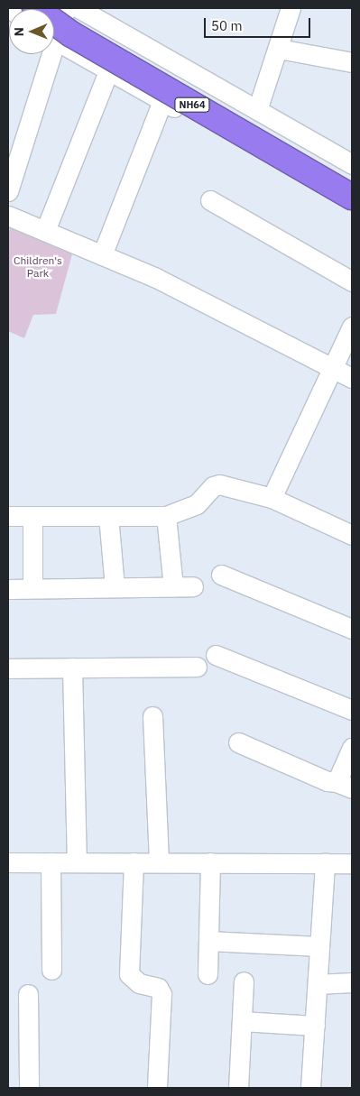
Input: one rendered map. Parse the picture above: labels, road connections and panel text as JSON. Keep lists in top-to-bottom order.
{
  "streets": {
    "highway": ["NH64"]
  },
  "parks": ["Children's Park"],
  "scale_bar": "50 m",
  "north": "left"
}
